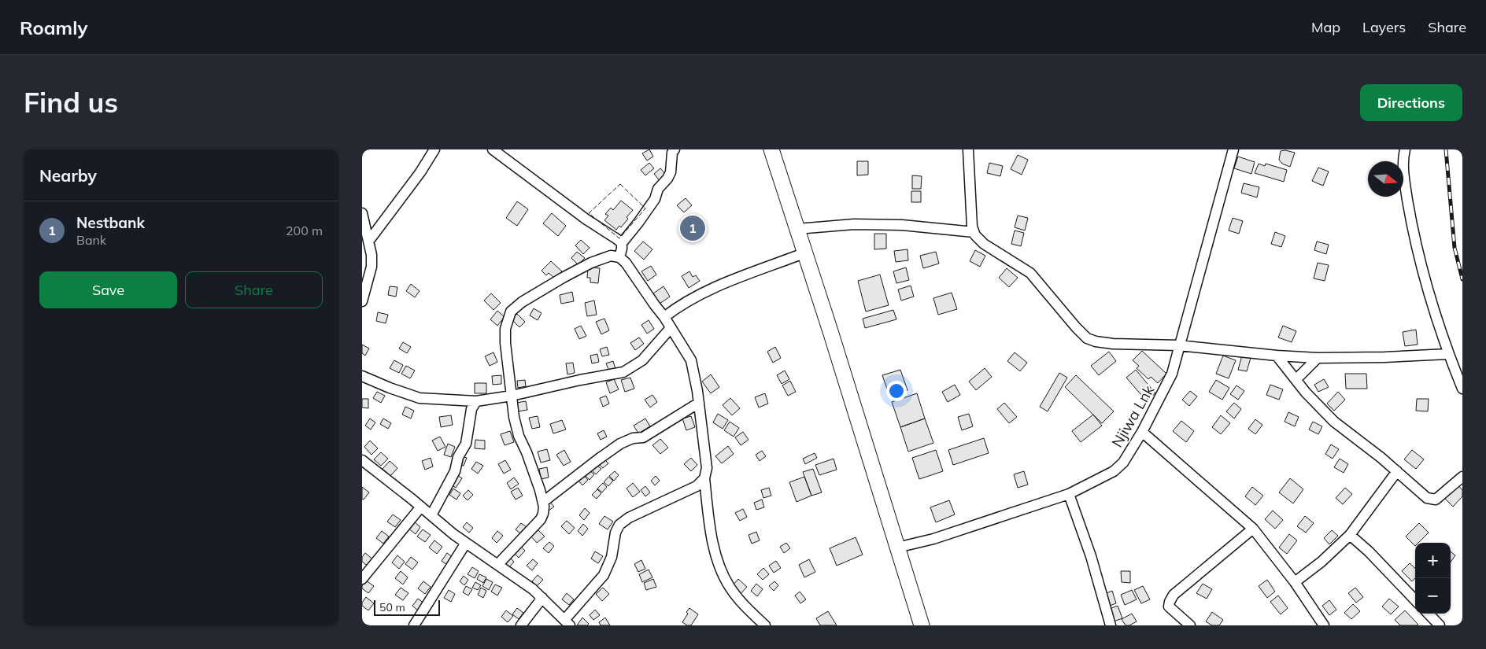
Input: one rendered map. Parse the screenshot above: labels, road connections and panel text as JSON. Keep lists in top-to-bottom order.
{
  "streets": {
    "street": ["Njiwa Lnk"]
  },
  "scale_bar": "50 m",
  "north": "right",
  "page": {
    "header": "Roamly",
    "nav": ["Map", "Layers", "Share"],
    "buttons": [
      "Directions",
      ["Save", "Share"]
    ],
    "title": "Find us",
    "heading": "Nearby",
    "list": [
      {
        "mark": "1",
        "name": "Nestbank",
        "note": "Bank",
        "value": "200 m"
      }
    ],
    "pins": "1",
    "map_buttons": ["+", "−"],
    "scale": "50 m"
  }
}
